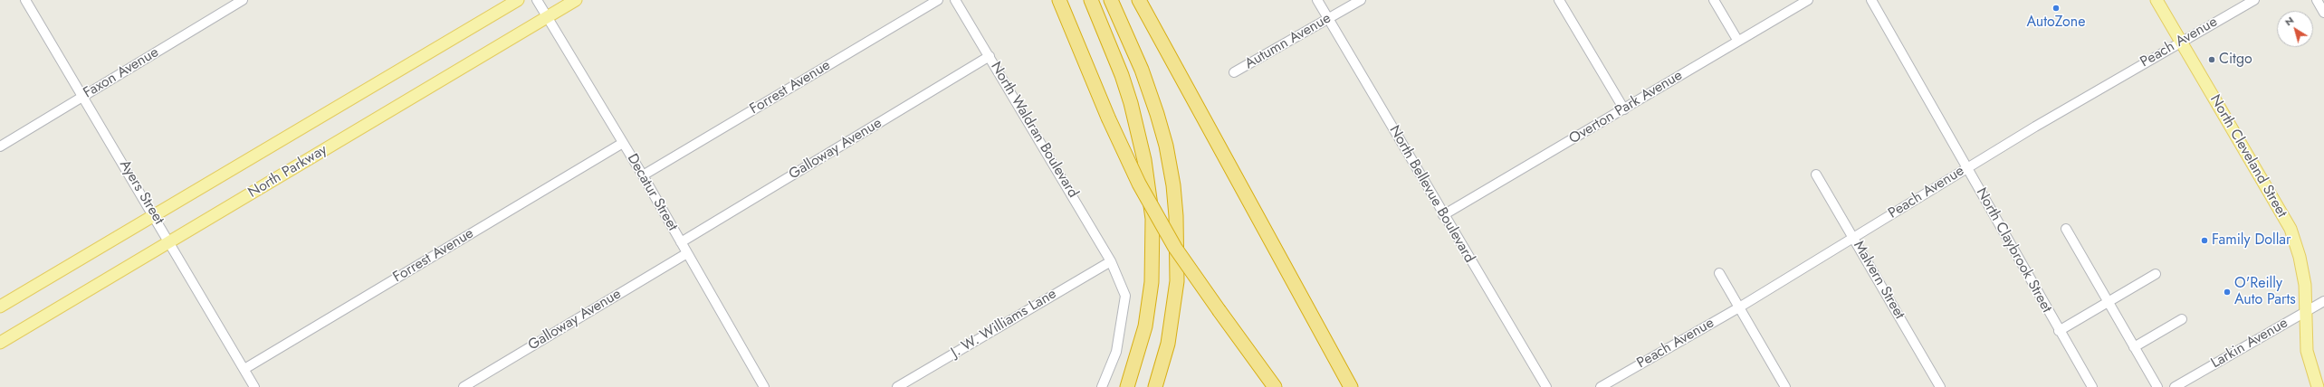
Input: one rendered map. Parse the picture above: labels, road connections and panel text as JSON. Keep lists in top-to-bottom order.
{
  "streets": {
    "main road": ["North Cleveland Street", "North Parkway"],
    "street": [
      "Autumn Avenue",
      "Peach Avenue",
      "Faxon Avenue",
      "Forrest Avenue",
      "Overton Park Avenue",
      "North Waldran Boulevard",
      "Galloway Avenue",
      "Ayers Street",
      "Decatur Street",
      "North Bellevue Boulevard",
      "North Claybrook Street",
      "Malvern Street",
      "J. W. Williams Lane",
      "Larkin Avenue"
    ]
  },
  "crossings": [
    ["Autumn Avenue", "North Bellevue Boulevard"],
    ["Peach Avenue", "North Cleveland Street"],
    ["Peach Avenue", "North Claybrook Street"],
    ["Peach Avenue", "Malvern Street"],
    ["Faxon Avenue", "Ayers Street"],
    ["Forrest Avenue", "Ayers Street"],
    ["Forrest Avenue", "Decatur Street"],
    ["Overton Park Avenue", "North Bellevue Boulevard"],
    ["North Waldran Boulevard", "Galloway Avenue"],
    ["North Waldran Boulevard", "J. W. Williams Lane"],
    ["Galloway Avenue", "Decatur Street"],
    ["North Cleveland Street", "Larkin Avenue"],
    ["North Parkway", "Ayers Street"],
    ["North Parkway", "Decatur Street"]
  ],
  "places": [
    "AutoZone",
    "Citgo",
    "Family Dollar",
    "O'Reilly Auto Parts"
  ],
  "north": "top left"
}
